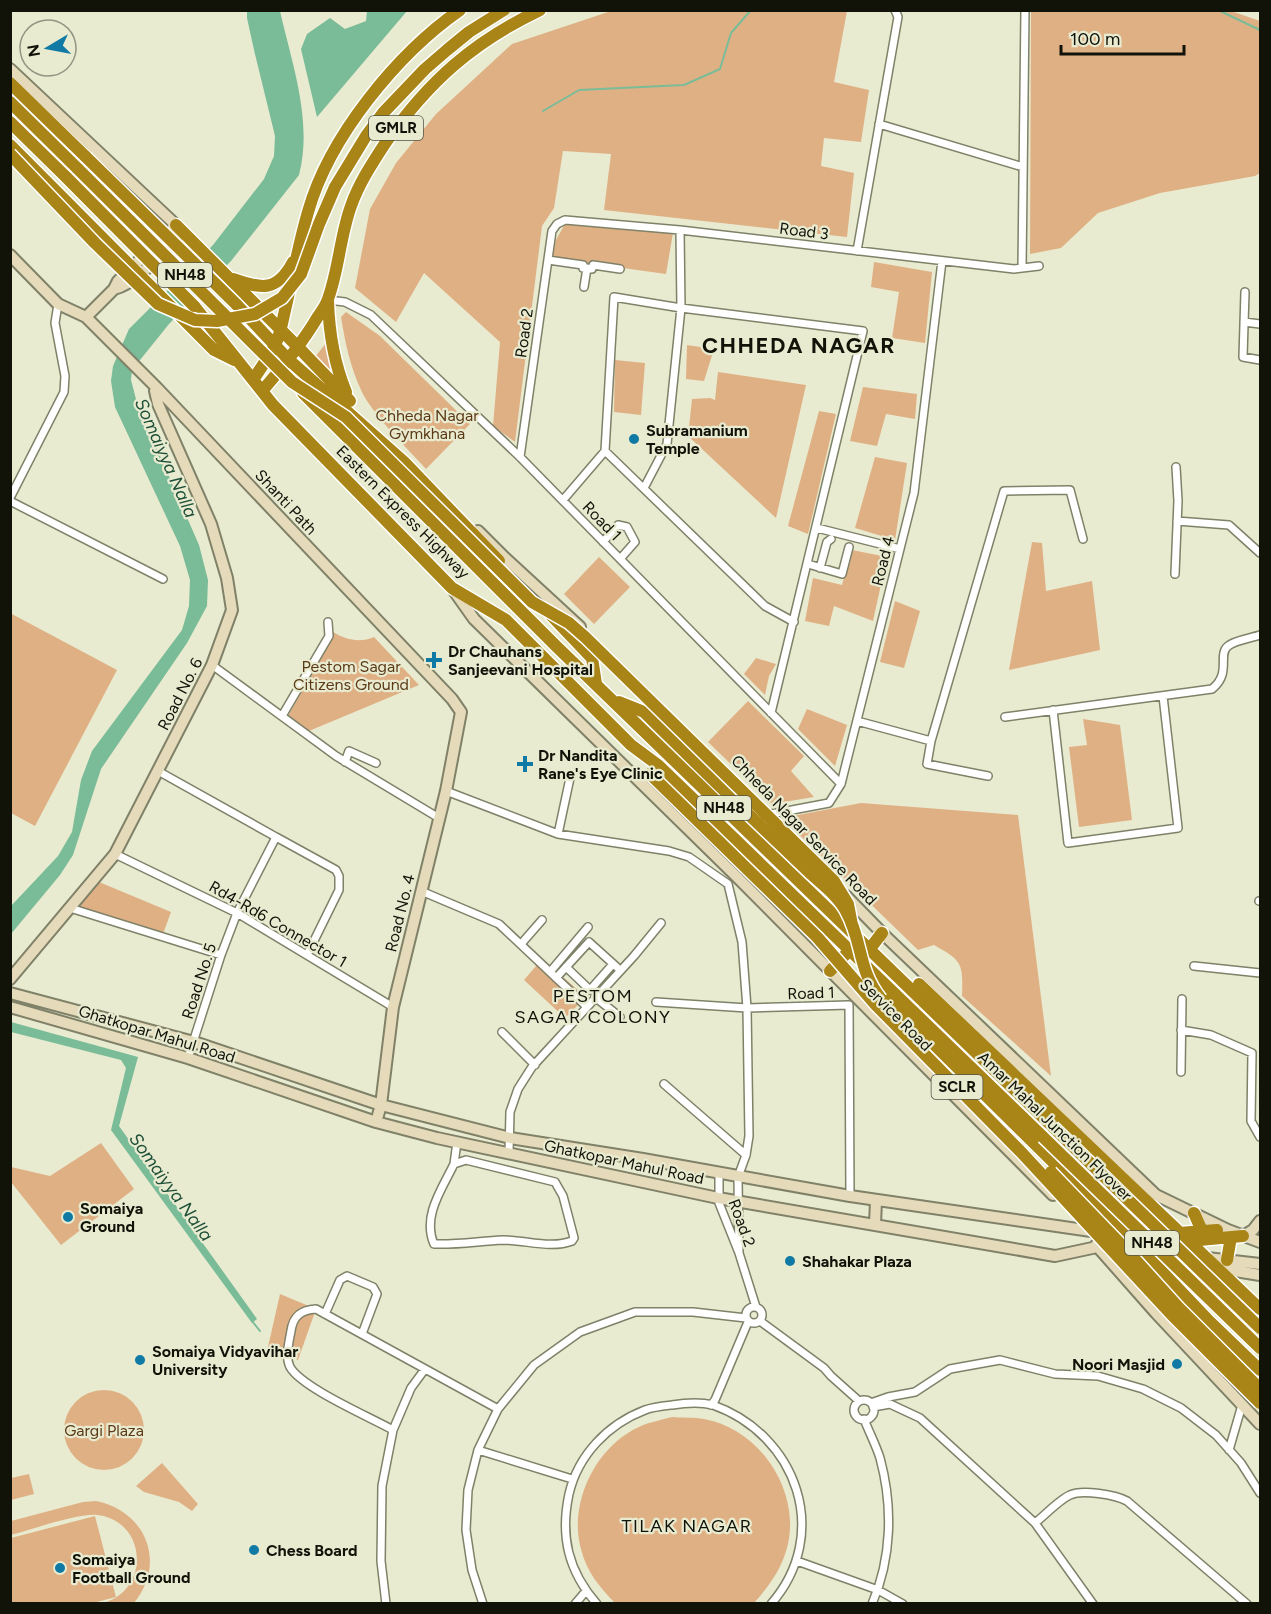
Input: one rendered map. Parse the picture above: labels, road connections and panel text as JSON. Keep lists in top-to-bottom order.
{
  "streets": {
    "highway": [
      "GMLR",
      "NH48",
      "Eastern Express Highway",
      "SCLR",
      "Amar Mahal Junction Flyover"
    ],
    "street": [
      "Road 3",
      "Road 2",
      "Shanti Path",
      "Road 1",
      "Road 4",
      "Road No. 6",
      "Chheda Nagar Service Road",
      "Road No. 4",
      "Rd4-Rd6 Connector 1",
      "Road No. 5",
      "Service Road",
      "Ghatkopar Mahul Road"
    ]
  },
  "crossings": [
    ["GMLR", "NH48"],
    ["GMLR", "Eastern Express Highway"],
    ["GMLR", "Road 1"],
    ["Road 3", "Road 2"],
    ["Road 3", "Road 4"],
    ["NH48", "Eastern Express Highway"],
    ["NH48", "SCLR"],
    ["NH48", "Amar Mahal Junction Flyover"],
    ["Road 2", "Road 1"],
    ["Road 2", "Ghatkopar Mahul Road"],
    ["Shanti Path", "Road No. 6"],
    ["Shanti Path", "Road No. 4"],
    ["Eastern Express Highway", "Service Road"],
    ["Eastern Express Highway", "SCLR"],
    ["Eastern Express Highway", "Amar Mahal Junction Flyover"],
    ["Road 1", "Road 4"],
    ["Road 1", "Ghatkopar Mahul Road"],
    ["Road 4", "Chheda Nagar Service Road"],
    ["Road No. 6", "Rd4-Rd6 Connector 1"],
    ["Road No. 4", "Rd4-Rd6 Connector 1"],
    ["Road No. 4", "Ghatkopar Mahul Road"],
    ["Rd4-Rd6 Connector 1", "Road No. 5"],
    ["Road No. 5", "Ghatkopar Mahul Road"],
    ["Service Road", "Ghatkopar Mahul Road"]
  ],
  "districts": ["CHHEDA NAGAR", "PESTOM SAGAR COLONY", "TILAK NAGAR"],
  "water": ["Somaiyya Nalla"],
  "parks": ["Chheda Nagar Gymkhana", "Pestom Sagar Citizens Ground", "Gargi Plaza"],
  "places": {
    "other": [
      "Subramanium Temple",
      "Somaiya Ground",
      "Shahakar Plaza",
      "Somaiya Vidyavihar University",
      "Noori Masjid",
      "Chess Board",
      "Somaiya Football Ground"
    ],
    "health": ["Dr Chauhans Sanjeevani Hospital", "Dr Nandita Rane's Eye Clinic"]
  },
  "scale_bar": "100 m",
  "north": "left"
}
